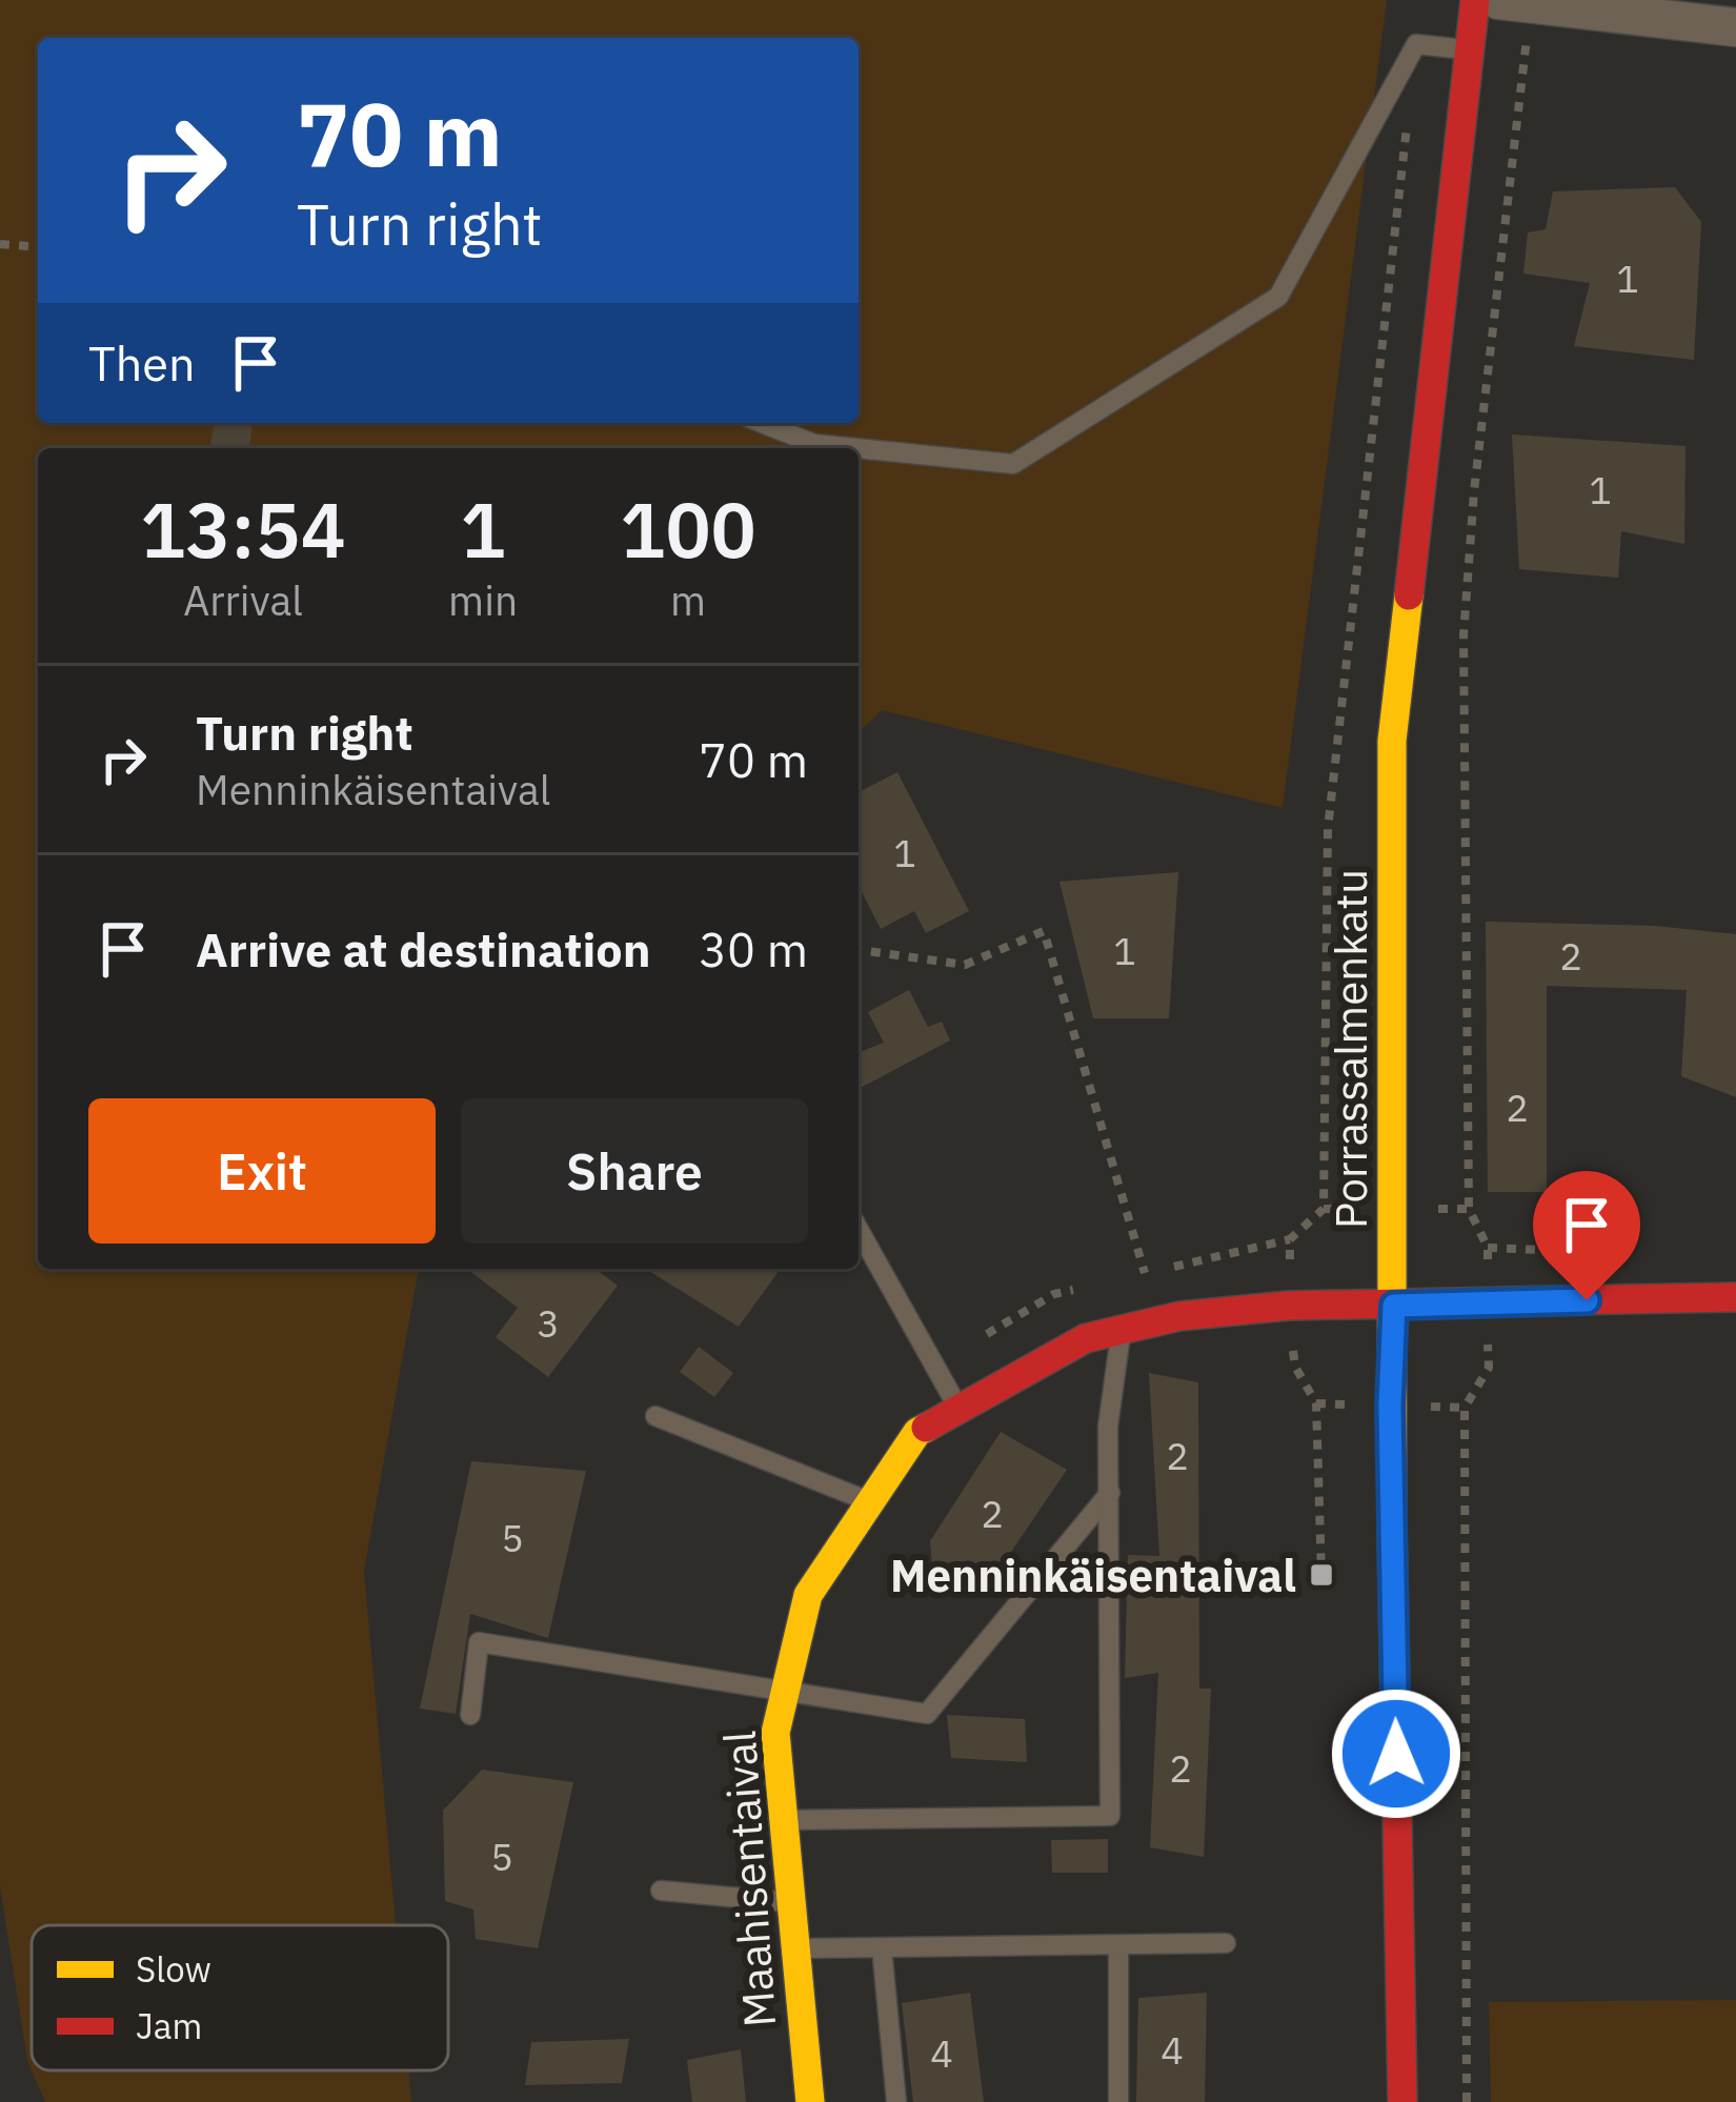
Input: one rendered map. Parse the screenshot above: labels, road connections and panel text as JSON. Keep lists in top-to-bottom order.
{
  "streets": {
    "street": ["Porrassalmenkatu", "Maahisentaival"]
  },
  "crossings": [
    ["Porrassalmenkatu", "Maahisentaival"]
  ],
  "places": {
    "transit": ["Menninkäisentaival"]
  },
  "house_numbers": [
    "1",
    "1",
    "1",
    "1",
    "2",
    "2",
    "3",
    "2",
    "2",
    "5",
    "2",
    "5",
    "4",
    "4"
  ],
  "legend": ["Slow", "Jam"],
  "page": {
    "turn": ["70 m", "Turn right"],
    "then": "Then",
    "eta": [
      "13:54",
      "Arrival",
      "1",
      "min",
      "100",
      "m"
    ],
    "list": [
      {
        "name": "Turn right",
        "note": "Menninkäisentaival",
        "value": "70 m"
      },
      {
        "name": "Arrive at destination",
        "value": "30 m"
      }
    ],
    "buttons": ["Exit", "Share"]
  }
}
